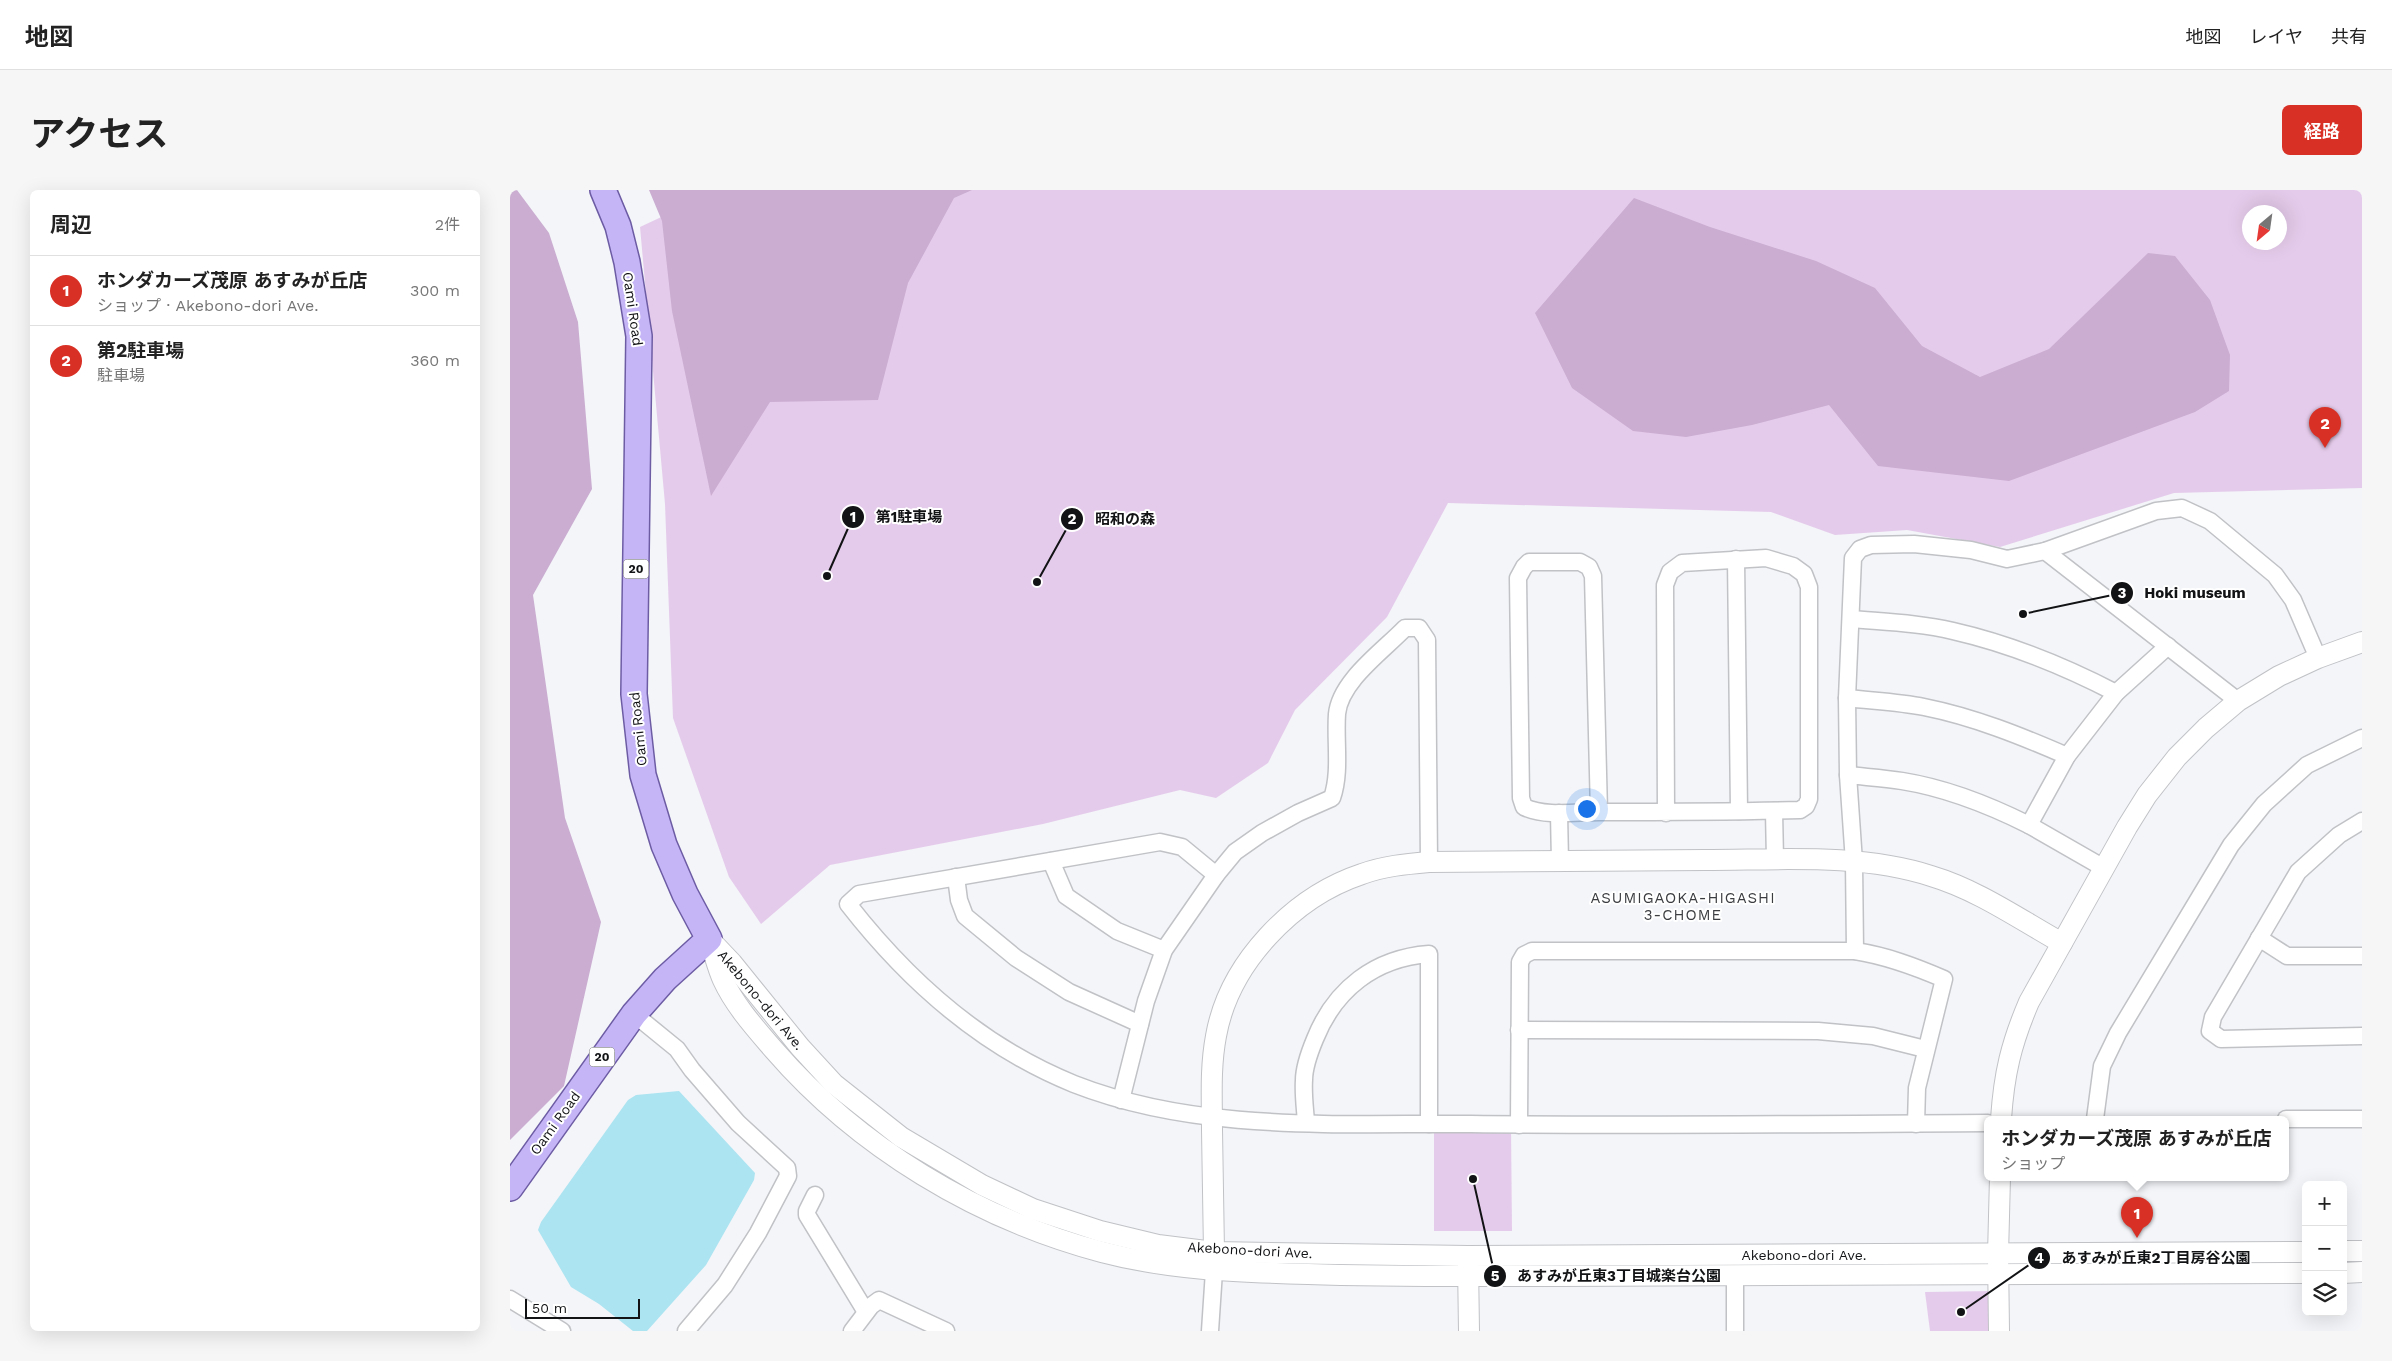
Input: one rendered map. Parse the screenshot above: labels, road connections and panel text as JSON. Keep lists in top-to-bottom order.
{
  "streets": {
    "main road": ["Oami Road", "20"],
    "street": ["Akebono-dori Ave."]
  },
  "crossings": [
    ["Oami Road", "Akebono-dori Ave."]
  ],
  "districts": ["ASUMIGAOKA-HIGASHI 3-CHOME"],
  "places": [
    "第1駐車場",
    "昭和の森",
    "Hoki museum",
    "あすみが丘東3丁目城楽台公園",
    "あすみが丘東2丁目房谷公園"
  ],
  "scale_bar": "50 m",
  "north": "bottom left",
  "page": {
    "header": "地図",
    "nav": ["地図", "レイヤ", "共有"],
    "title": "アクセス",
    "buttons": "経路",
    "heading": ["周辺", "2件"],
    "list": [
      {
        "mark": "1",
        "name": "ホンダカーズ茂原 あすみが丘店",
        "note": "ショップ · Akebono-dori Ave.",
        "value": "300 m"
      },
      {
        "mark": "2",
        "name": "第2駐車場",
        "note": "駐車場",
        "value": "360 m"
      }
    ],
    "pins": ["2", "1"],
    "popup": ["ホンダカーズ茂原 あすみが丘店", "ショップ"],
    "map_buttons": ["+", "−"],
    "scale": "50 m"
  }
}
